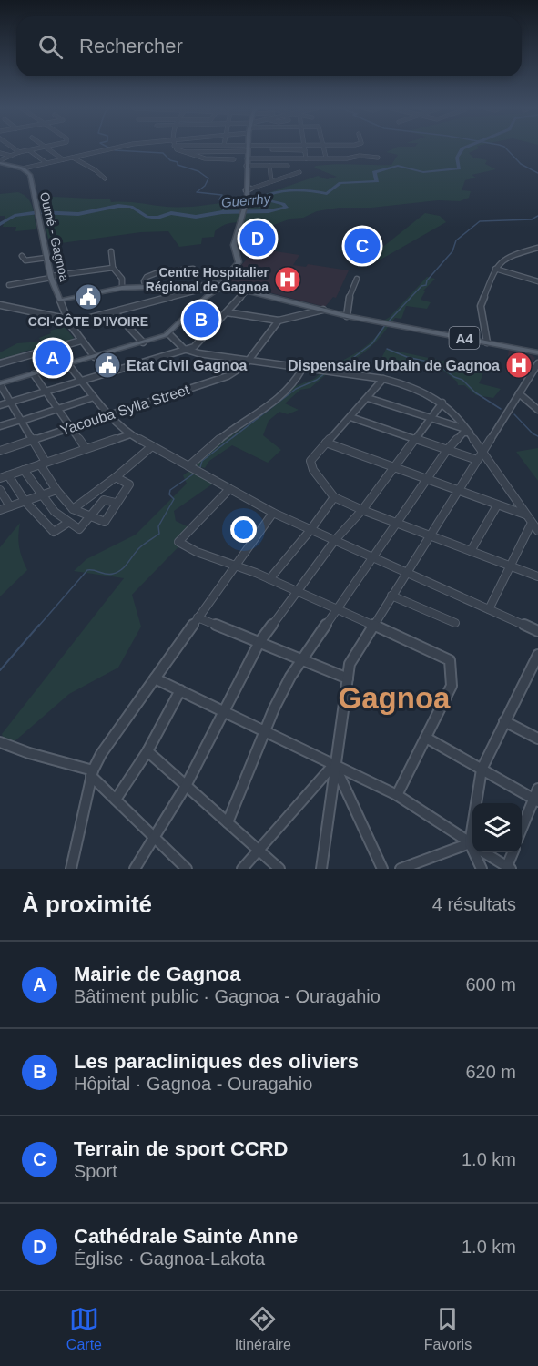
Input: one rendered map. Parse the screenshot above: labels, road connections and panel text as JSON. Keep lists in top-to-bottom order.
{
  "streets": {
    "main road": ["Oumé - Gagnoa", "A4"],
    "street": ["Yacouba Sylla Street"]
  },
  "crossings": [
    ["Oumé - Gagnoa", "A4"]
  ],
  "districts": ["Gagnoa"],
  "water": ["Guerrhy"],
  "places": {
    "hospital": ["Centre Hospitalier Régional de Gagnoa", "Dispensaire Urbain de Gagnoa"],
    "public building": ["CCI-CÔTE D'IVOIRE", "Etat Civil Gagnoa"]
  },
  "page": {
    "search": "Rechercher",
    "pins": [
      "D",
      "C",
      "B",
      "A"
    ],
    "heading": ["À proximité", "4 résultats"],
    "list": [
      {
        "mark": "A",
        "name": "Mairie de Gagnoa",
        "note": "Bâtiment public · Gagnoa - Ouragahio",
        "value": "600 m"
      },
      {
        "mark": "B",
        "name": "Les paracliniques des oliviers",
        "note": "Hôpital · Gagnoa - Ouragahio",
        "value": "620 m"
      },
      {
        "mark": "C",
        "name": "Terrain de sport CCRD",
        "note": "Sport",
        "value": "1.0 km"
      },
      {
        "mark": "D",
        "name": "Cathédrale Sainte Anne",
        "note": "Église · Gagnoa-Lakota",
        "value": "1.0 km"
      }
    ],
    "nav": ["Carte", "Itinéraire", "Favoris"]
  }
}
